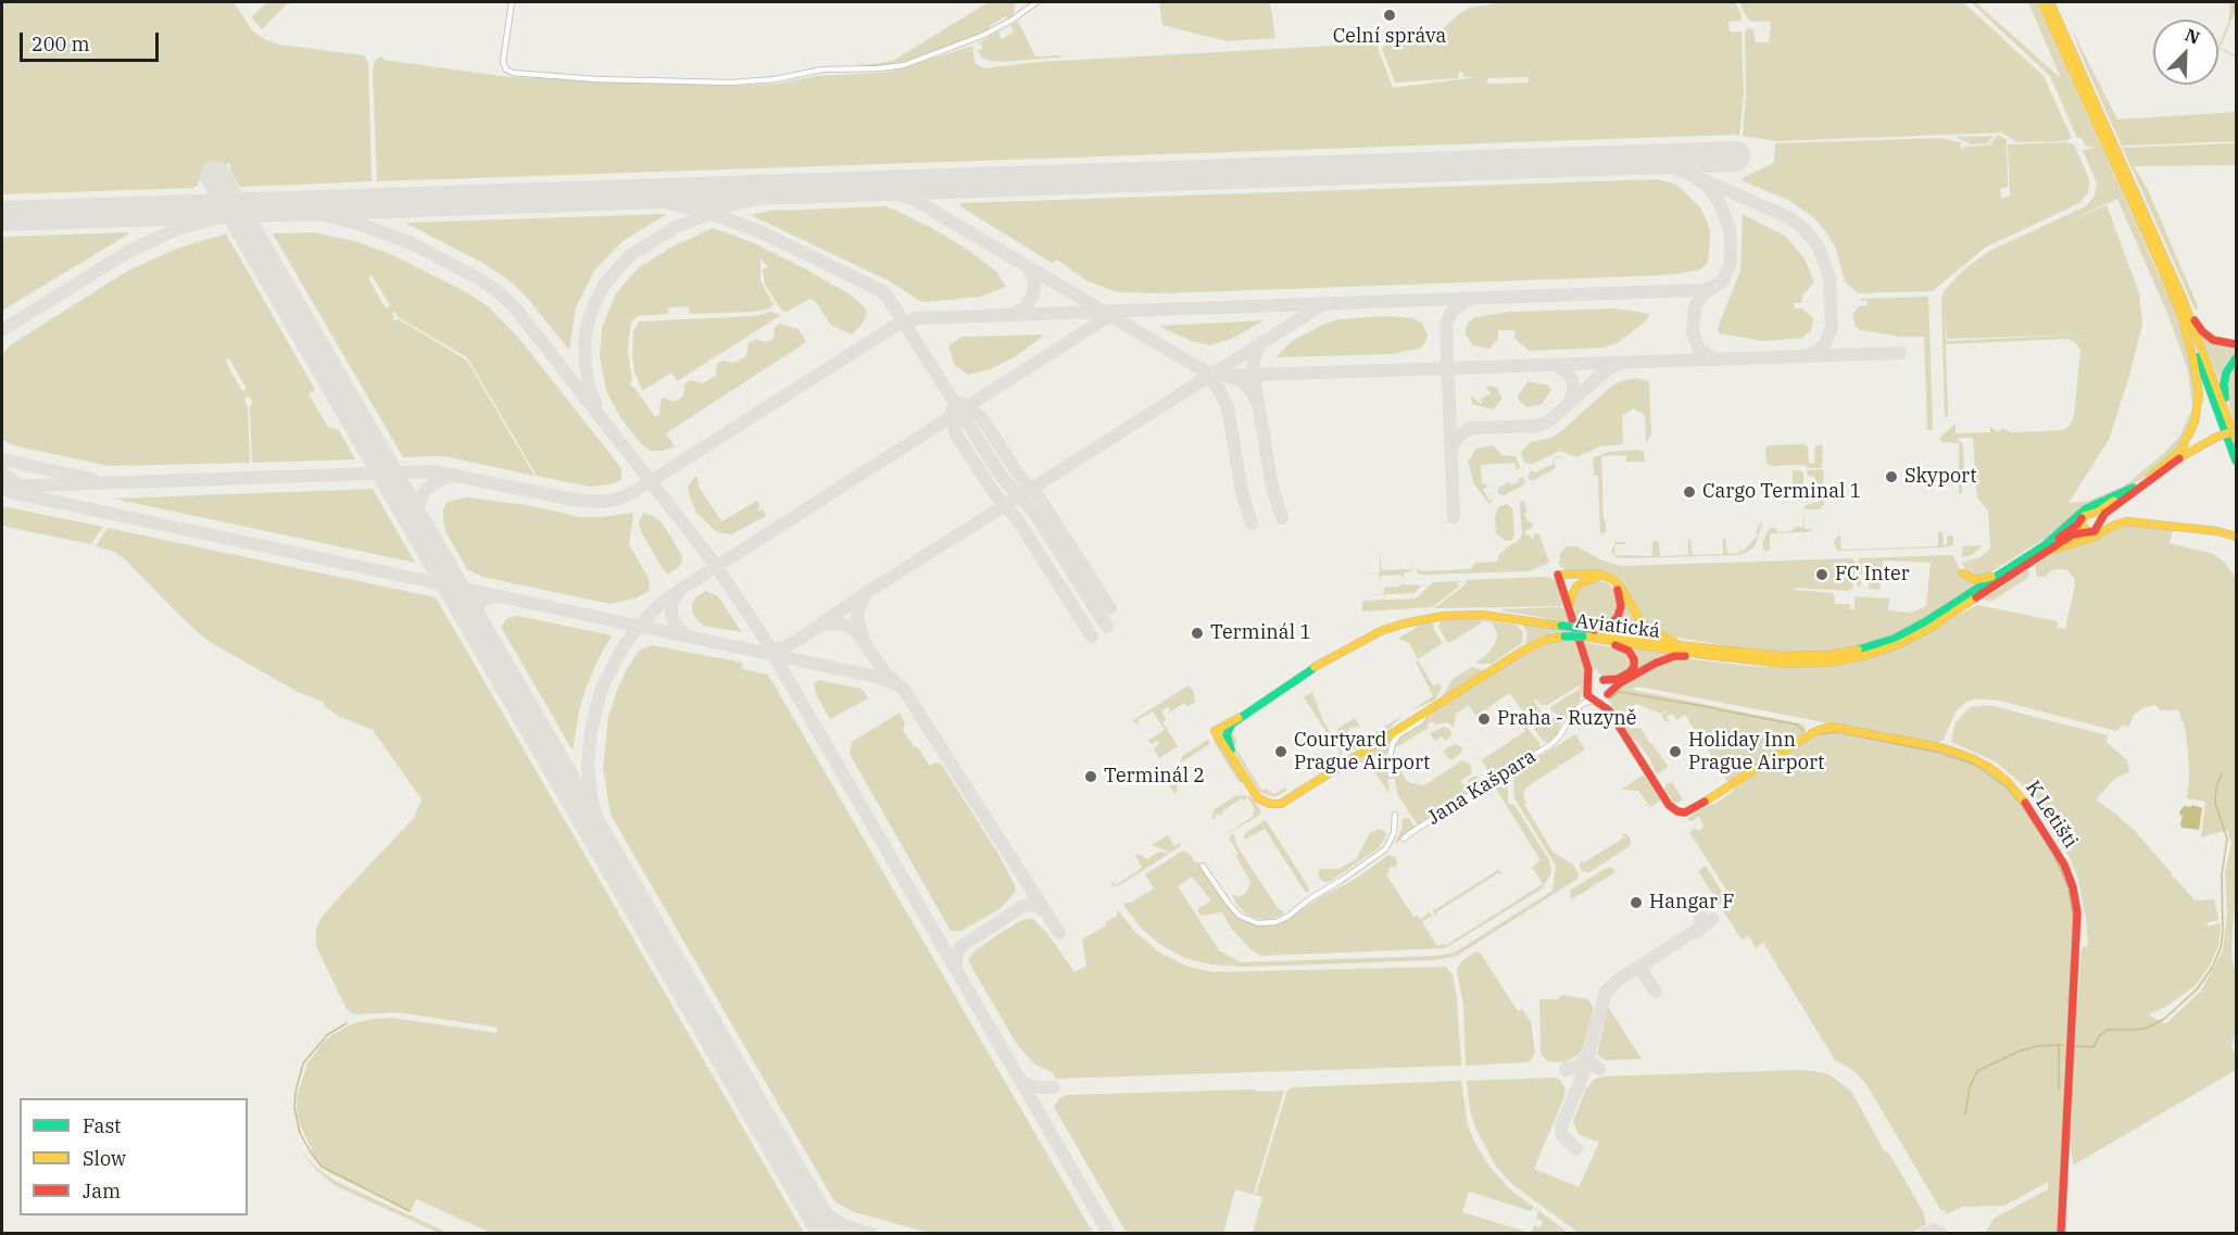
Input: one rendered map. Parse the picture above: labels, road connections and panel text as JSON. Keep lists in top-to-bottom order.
{
  "streets": {
    "main road": ["Aviatická", "K Letišti"],
    "street": ["Jana Kašpara"]
  },
  "crossings": [
    ["Jana Kašpara", "K Letišti"]
  ],
  "places": [
    "Celní správa",
    "Skyport",
    "Cargo Terminal 1",
    "FC Inter",
    "Terminál 1",
    "Praha - Ruzyně",
    "Courtyard Prague Airport",
    "Holiday Inn Prague Airport",
    "Terminál 2",
    "Hangar F"
  ],
  "legend": ["Fast", "Slow", "Jam"],
  "scale_bar": "200 m",
  "north": "top right"
}
